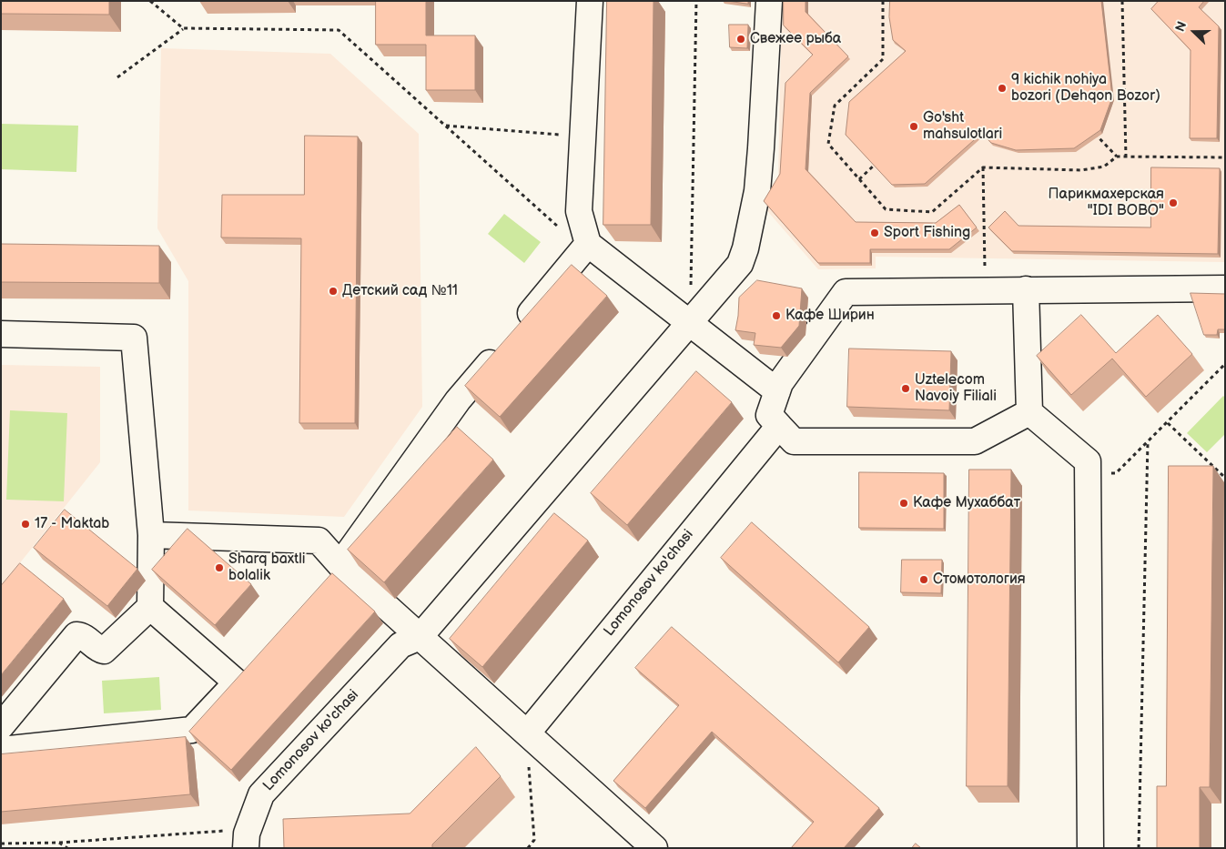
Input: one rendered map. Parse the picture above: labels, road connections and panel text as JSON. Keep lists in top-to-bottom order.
{
  "streets": {
    "street": ["Lomonosov ko'chasi"]
  },
  "places": [
    "Свежее рыба",
    "9 kichik nohiya bozori (Dehqon Bozor)",
    "Go'sht mahsulotlari",
    "Парикмахерская \"IDI BOBO\"",
    "Sport Fishing",
    "Детский сад №11",
    "Кафе Ширин",
    "Uztelecom Navoiy Filiali",
    "Кафе Мухаббат",
    "17 - Maktab",
    "Sharq baxtli bolalik",
    "Стомотология"
  ],
  "north": "left"
}
